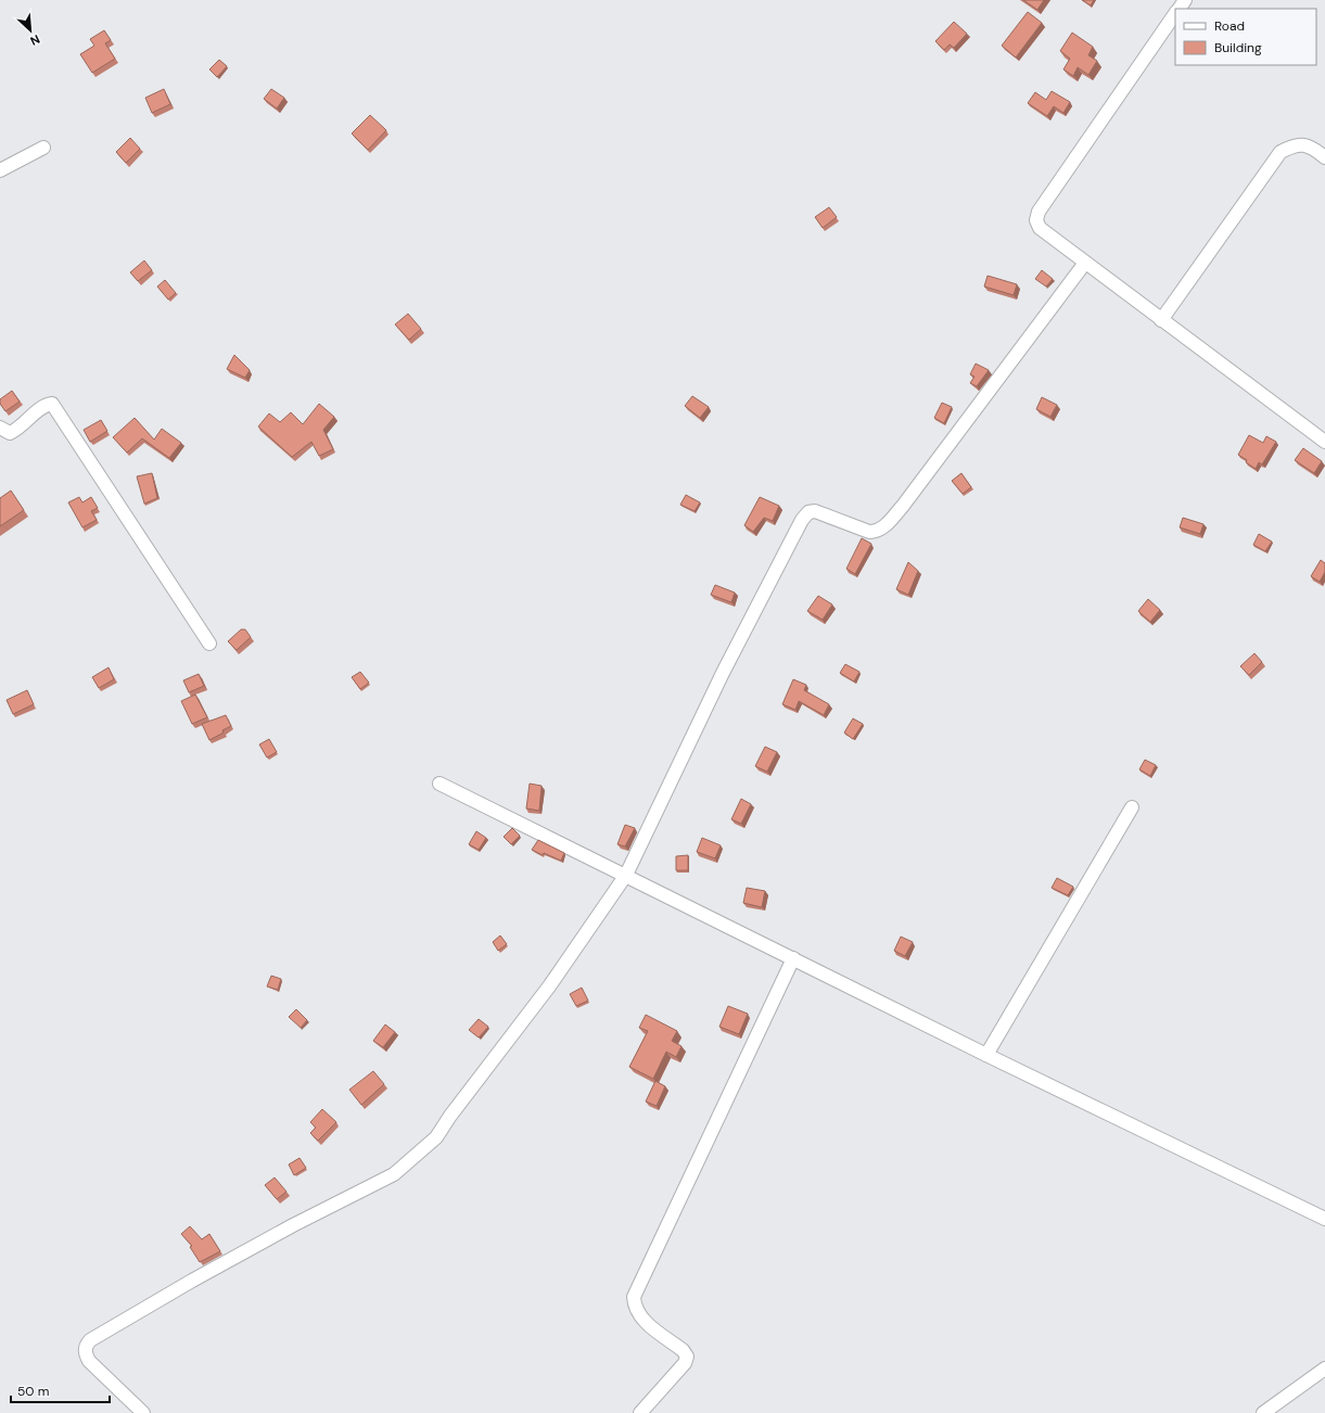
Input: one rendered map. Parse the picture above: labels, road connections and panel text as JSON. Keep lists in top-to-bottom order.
{
  "legend": ["Road", "Building"],
  "scale_bar": "50 m",
  "north": "bottom right"
}
